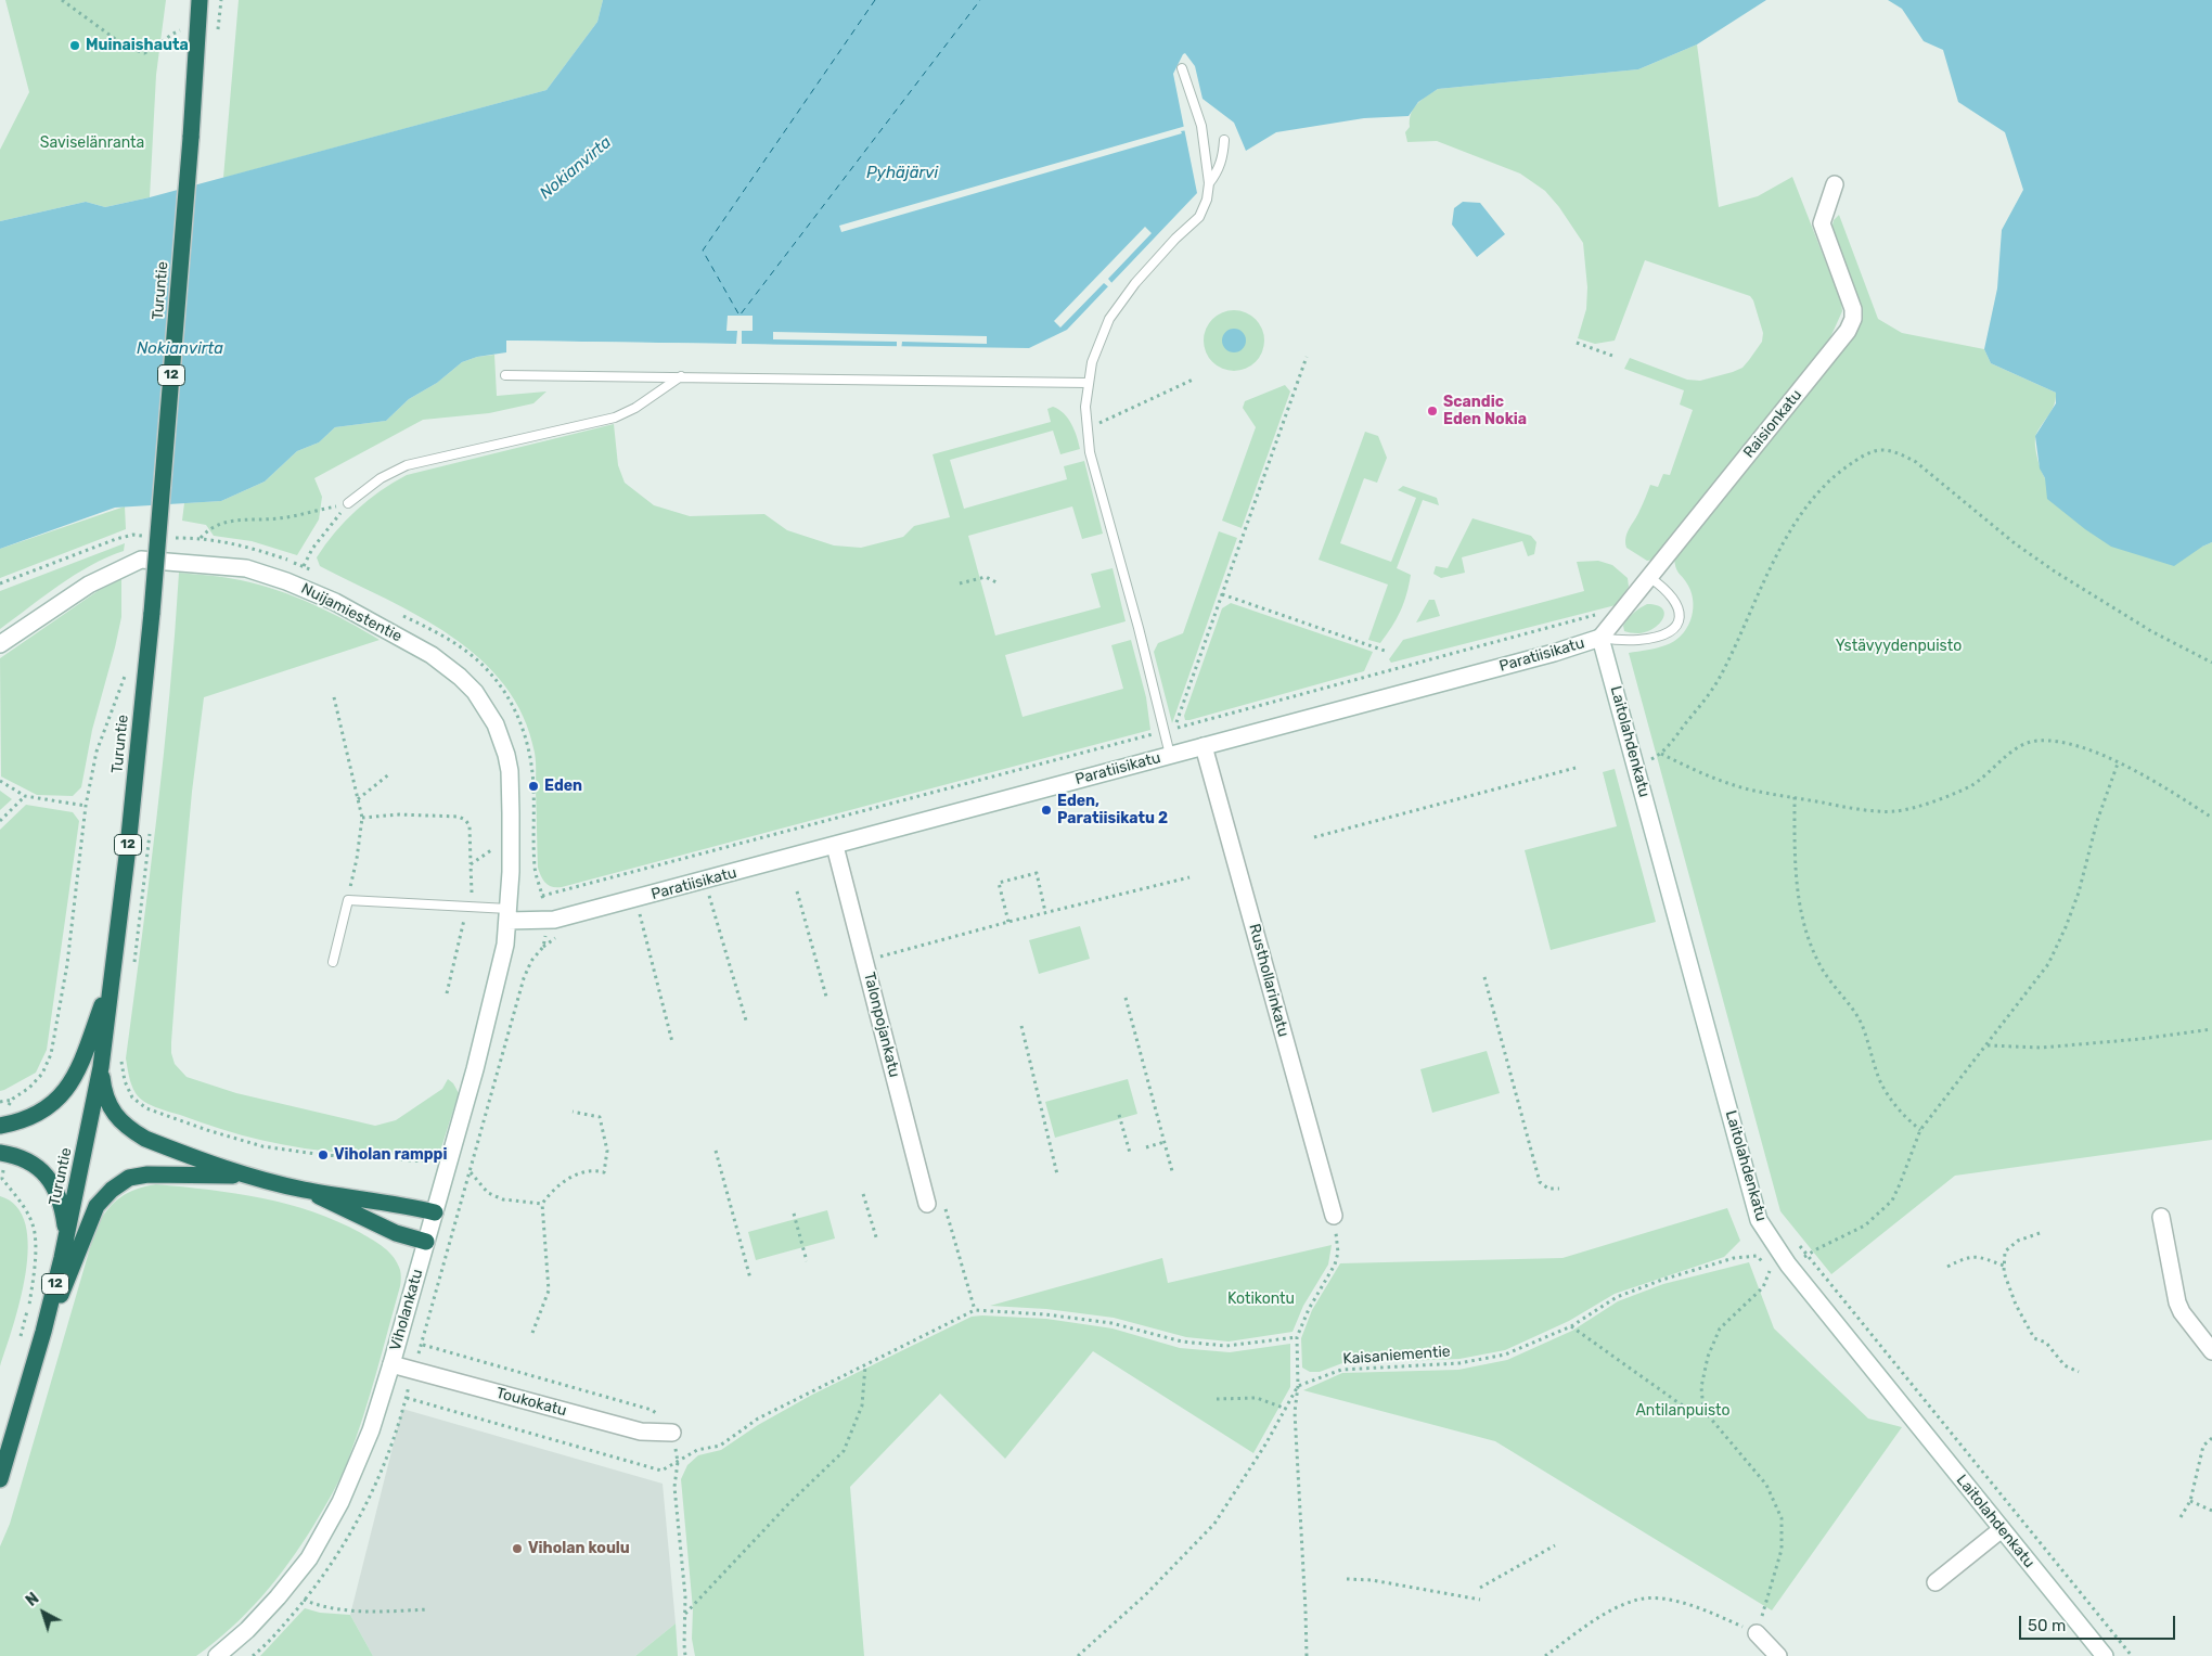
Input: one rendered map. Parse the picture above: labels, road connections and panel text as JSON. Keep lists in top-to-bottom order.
{
  "streets": {
    "highway": ["Turuntie", "12"],
    "street": [
      "Raisionkatu",
      "Nuijamiestentie",
      "Paratiisikatu",
      "Laitolahdenkatu",
      "Rusthollarinkatu",
      "Talonpojankatu",
      "Viholankatu",
      "Toukokatu"
    ],
    "path": ["Kaisaniementie"]
  },
  "crossings": [
    ["Raisionkatu", "Paratiisikatu"],
    ["Raisionkatu", "Laitolahdenkatu"],
    ["Nuijamiestentie", "Paratiisikatu"],
    ["Nuijamiestentie", "Viholankatu"],
    ["Paratiisikatu", "Laitolahdenkatu"],
    ["Paratiisikatu", "Rusthollarinkatu"],
    ["Paratiisikatu", "Talonpojankatu"],
    ["Paratiisikatu", "Viholankatu"],
    ["Viholankatu", "Toukokatu"]
  ],
  "water": ["Nokianvirta", "Pyhäjärvi"],
  "parks": [
    "Saviselänranta",
    "Ystävyydenpuisto",
    "Kotikontu",
    "Antilanpuisto"
  ],
  "places": [
    "Muinaishauta",
    "Scandic Eden Nokia",
    "Eden",
    "Eden, Paratiisikatu 2",
    "Viholan ramppi",
    "Viholan koulu"
  ],
  "scale_bar": "50 m",
  "north": "top left"
}
